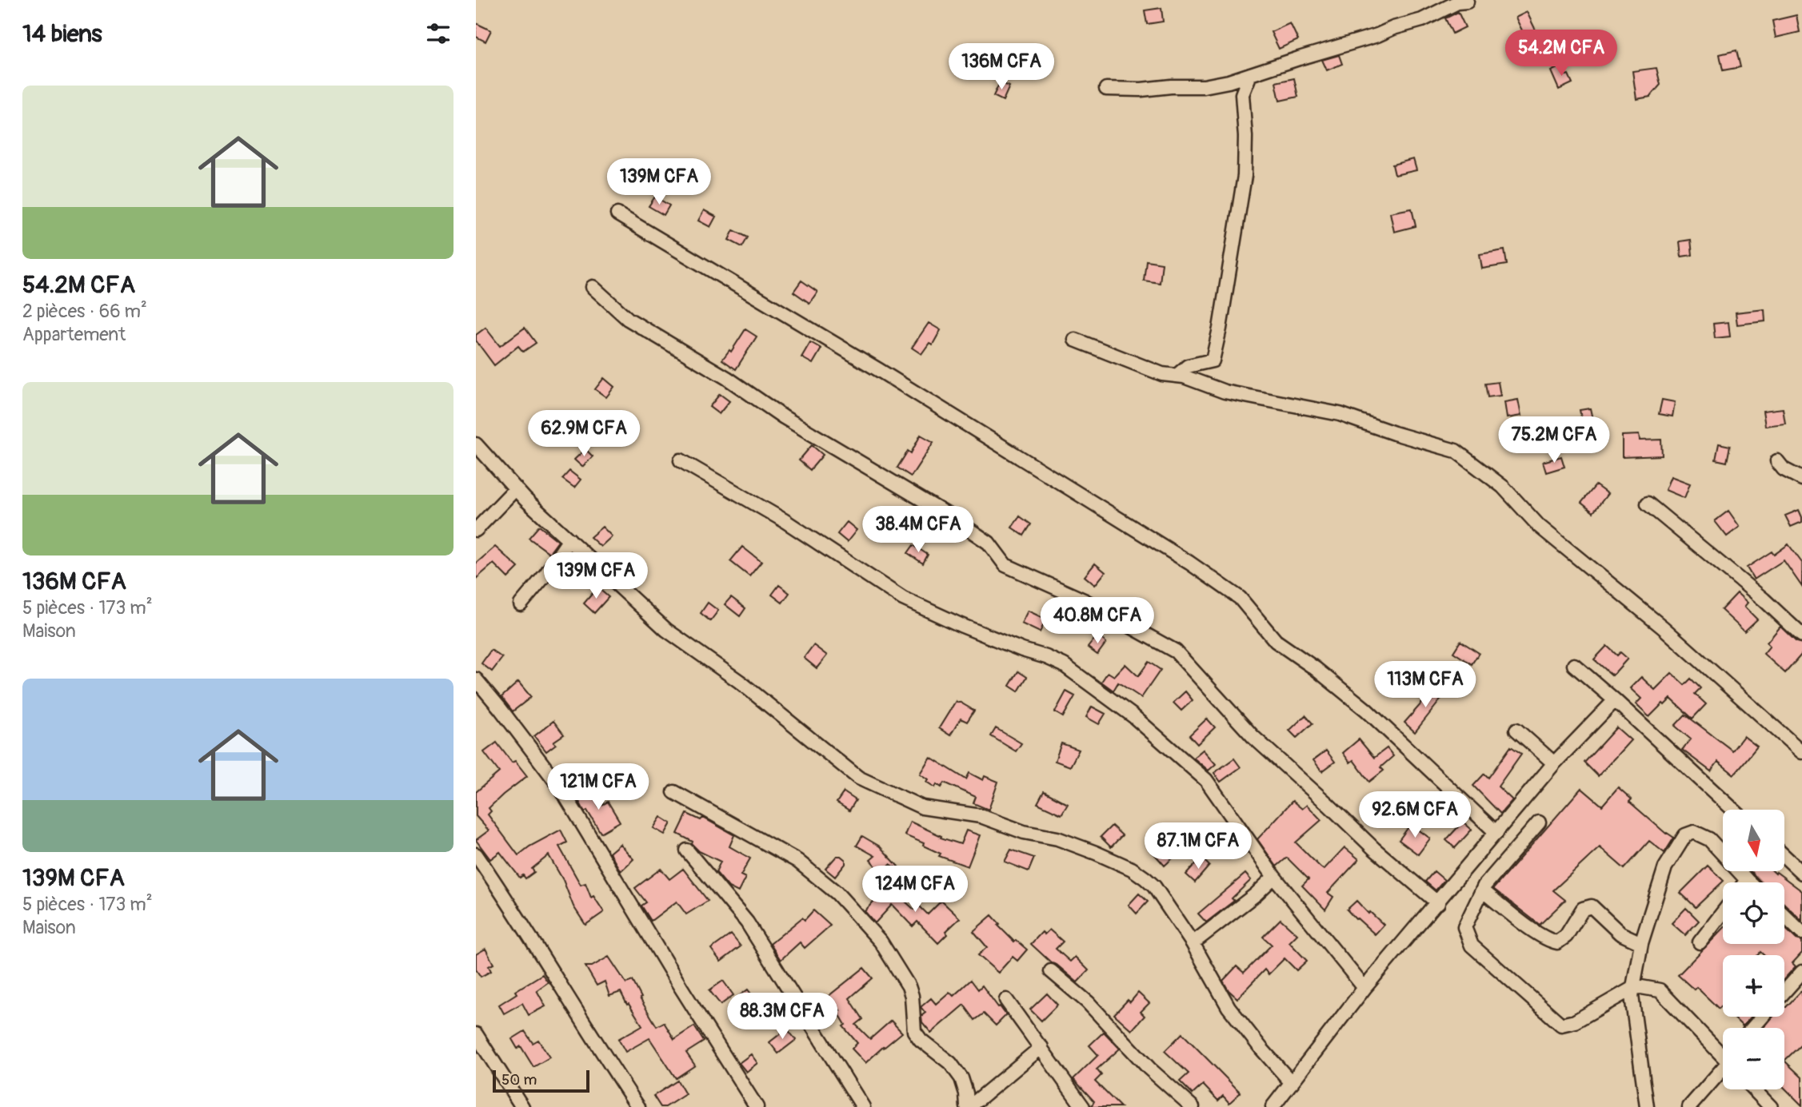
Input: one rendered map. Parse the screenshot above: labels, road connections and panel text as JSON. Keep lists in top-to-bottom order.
{
  "scale_bar": "50 m",
  "north": "bottom",
  "page": {
    "heading": "14 biens",
    "price": [
      "54.2M CFA",
      "136M CFA",
      "139M CFA",
      "62.9M CFA",
      "75.2M CFA",
      "38.4M CFA",
      "139M CFA",
      "40.8M CFA",
      "113M CFA",
      "121M CFA",
      "92.6M CFA",
      "87.1M CFA",
      "124M CFA",
      "88.3M CFA"
    ],
    "list": [
      {
        "name": "54.2M CFA",
        "note": "2 pièces · 66 m² · Appartement"
      },
      {
        "name": "136M CFA",
        "note": "5 pièces · 173 m² · Maison"
      },
      {
        "name": "139M CFA",
        "note": "5 pièces · 173 m² · Maison"
      }
    ],
    "map_buttons": ["+", "−"],
    "scale": "50 m"
  }
}
